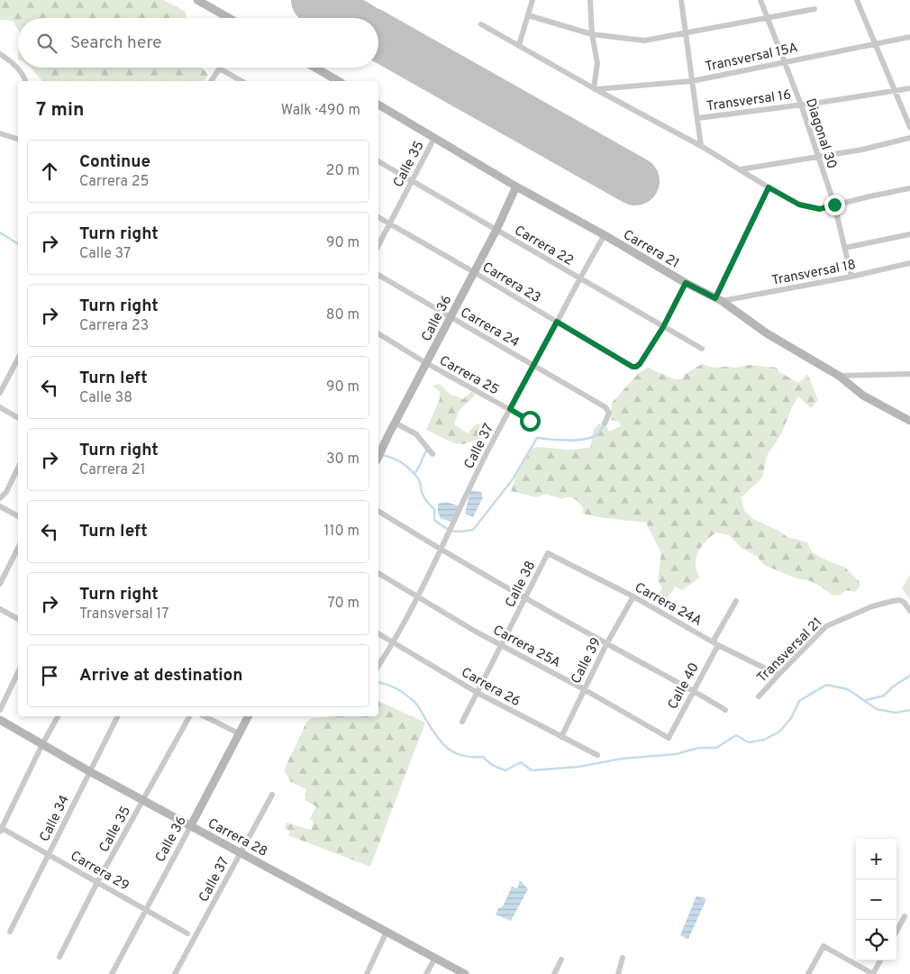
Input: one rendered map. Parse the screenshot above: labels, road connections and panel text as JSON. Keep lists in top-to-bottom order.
{
  "streets": {
    "street": [
      "Transversal 15A",
      "Transversal 16",
      "Diagonal 30",
      "Calle 35",
      "Carrera 22",
      "Carrera 21",
      "Transversal 18",
      "Carrera 23",
      "Calle 36",
      "Carrera 24",
      "Carrera 25",
      "Calle 37",
      "Calle 38",
      "Carrera 24A",
      "Carrera 25A",
      "Transversal 21",
      "Calle 39",
      "Calle 40",
      "Carrera 26",
      "Calle 34",
      "Carrera 28",
      "Carrera 29"
    ]
  },
  "crossings": [
    ["Transversal 15A", "Diagonal 30"],
    ["Transversal 16", "Diagonal 30"],
    ["Diagonal 30", "Transversal 18"],
    ["Calle 35", "Carrera 22"],
    ["Calle 35", "Carrera 21"],
    ["Calle 35", "Carrera 23"],
    ["Calle 35", "Carrera 28"],
    ["Calle 35", "Carrera 29"],
    ["Carrera 22", "Carrera 23"],
    ["Carrera 22", "Calle 36"],
    ["Carrera 22", "Calle 37"],
    ["Carrera 21", "Transversal 18"],
    ["Carrera 21", "Calle 36"],
    ["Carrera 21", "Calle 37"],
    ["Carrera 23", "Calle 36"],
    ["Carrera 23", "Calle 37"],
    ["Calle 36", "Carrera 24"],
    ["Calle 36", "Carrera 25"],
    ["Calle 36", "Carrera 28"],
    ["Calle 36", "Carrera 29"],
    ["Carrera 24", "Calle 37"],
    ["Carrera 25", "Calle 37"],
    ["Calle 37", "Carrera 25A"],
    ["Calle 37", "Carrera 26"],
    ["Calle 37", "Carrera 28"],
    ["Calle 38", "Carrera 24A"],
    ["Calle 38", "Carrera 25A"],
    ["Calle 38", "Carrera 26"],
    ["Carrera 24A", "Transversal 21"],
    ["Carrera 24A", "Calle 39"],
    ["Carrera 24A", "Calle 40"],
    ["Carrera 25A", "Calle 39"],
    ["Carrera 25A", "Calle 40"],
    ["Calle 39", "Carrera 26"],
    ["Calle 34", "Carrera 28"],
    ["Calle 34", "Carrera 29"]
  ],
  "page": {
    "search": "Search here",
    "heading": ["7 min", "Walk · 490 m"],
    "list": [
      ["Continue", "Carrera 25", "20 m"],
      ["Turn right", "Calle 37", "90 m"],
      ["Turn right", "Carrera 23", "80 m"],
      ["Turn left", "Calle 38", "90 m"],
      ["Turn right", "Carrera 21", "30 m"],
      ["Turn left", "110 m"],
      ["Turn right", "Transversal 17", "70 m"],
      "Arrive at destination"
    ],
    "map_buttons": ["+", "−"]
  }
}
